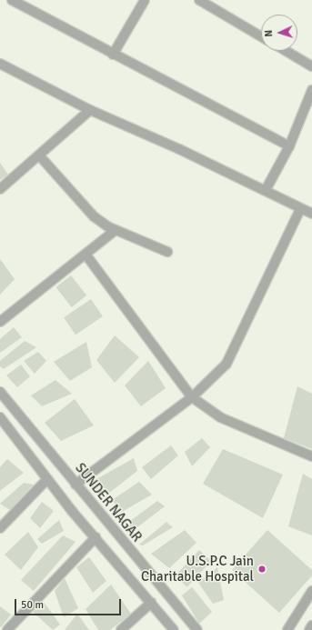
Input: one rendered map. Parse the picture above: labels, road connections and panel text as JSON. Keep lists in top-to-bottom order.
{
  "streets": {
    "street": ["SUNDER NAGAR"]
  },
  "places": ["U.S.P.C Jain Charitable Hospital"],
  "scale_bar": "50 m",
  "north": "left"
}
